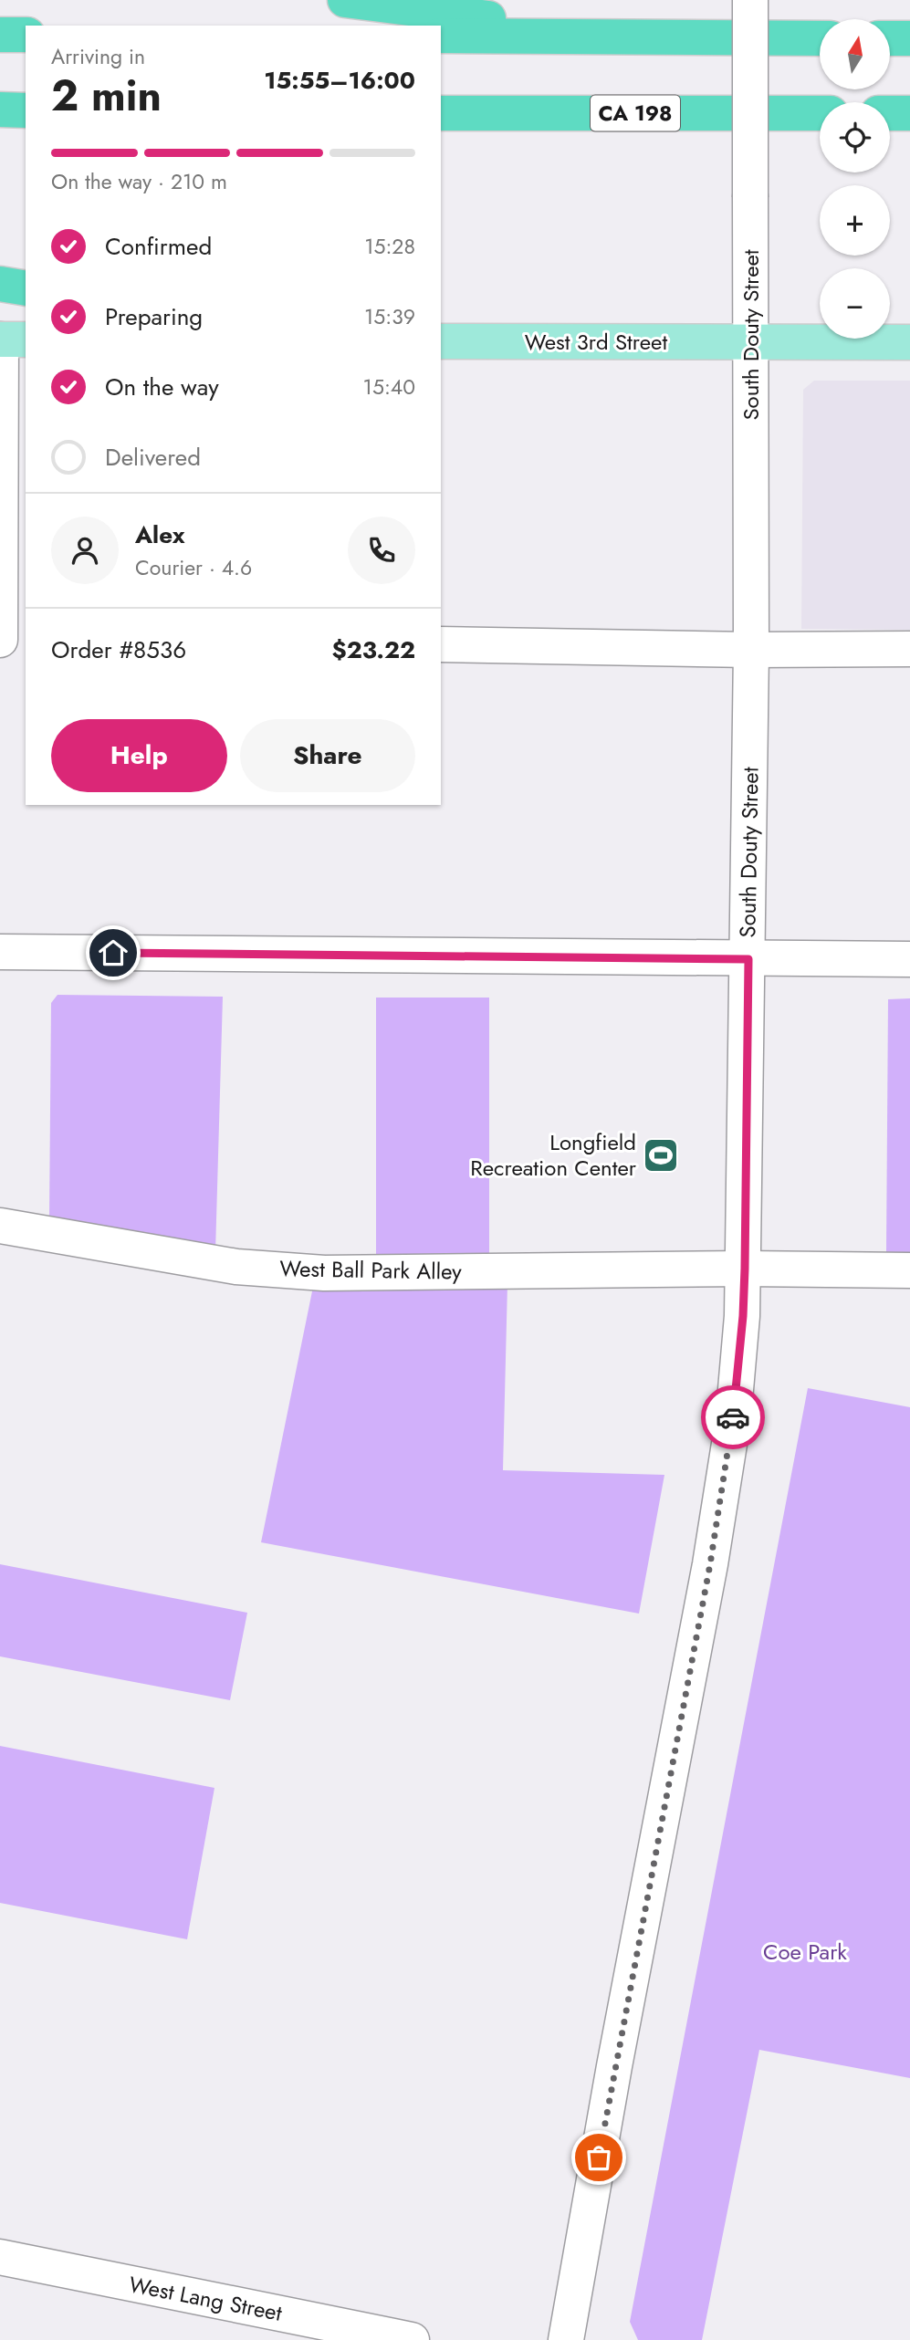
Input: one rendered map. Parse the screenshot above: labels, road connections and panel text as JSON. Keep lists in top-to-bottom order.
{
  "streets": {
    "highway": ["CA 198"],
    "main road": ["West 3rd Street"],
    "street": ["South Douty Street", "West Ball Park Alley", "West Lang Street"]
  },
  "crossings": [
    ["South Douty Street", "West 3rd Street"],
    ["South Douty Street", "West Ball Park Alley"]
  ],
  "parks": ["Coe Park"],
  "places": {
    "sports": ["Longfield Recreation Center"]
  },
  "north": "top",
  "page": {
    "map_buttons": ["+", "−"],
    "heading": ["2 min", "Arriving in", "15:55–16:00"],
    "panel": [
      "Alex",
      "Courier · 4.6",
      "Order #8536",
      "$23.22"
    ],
    "bar": "On the way · 210 m",
    "list": [
      ["Confirmed", "15:28"],
      ["Preparing", "15:39"],
      ["On the way", "15:40"],
      "Delivered"
    ],
    "buttons": ["Help", "Share"]
  }
}
